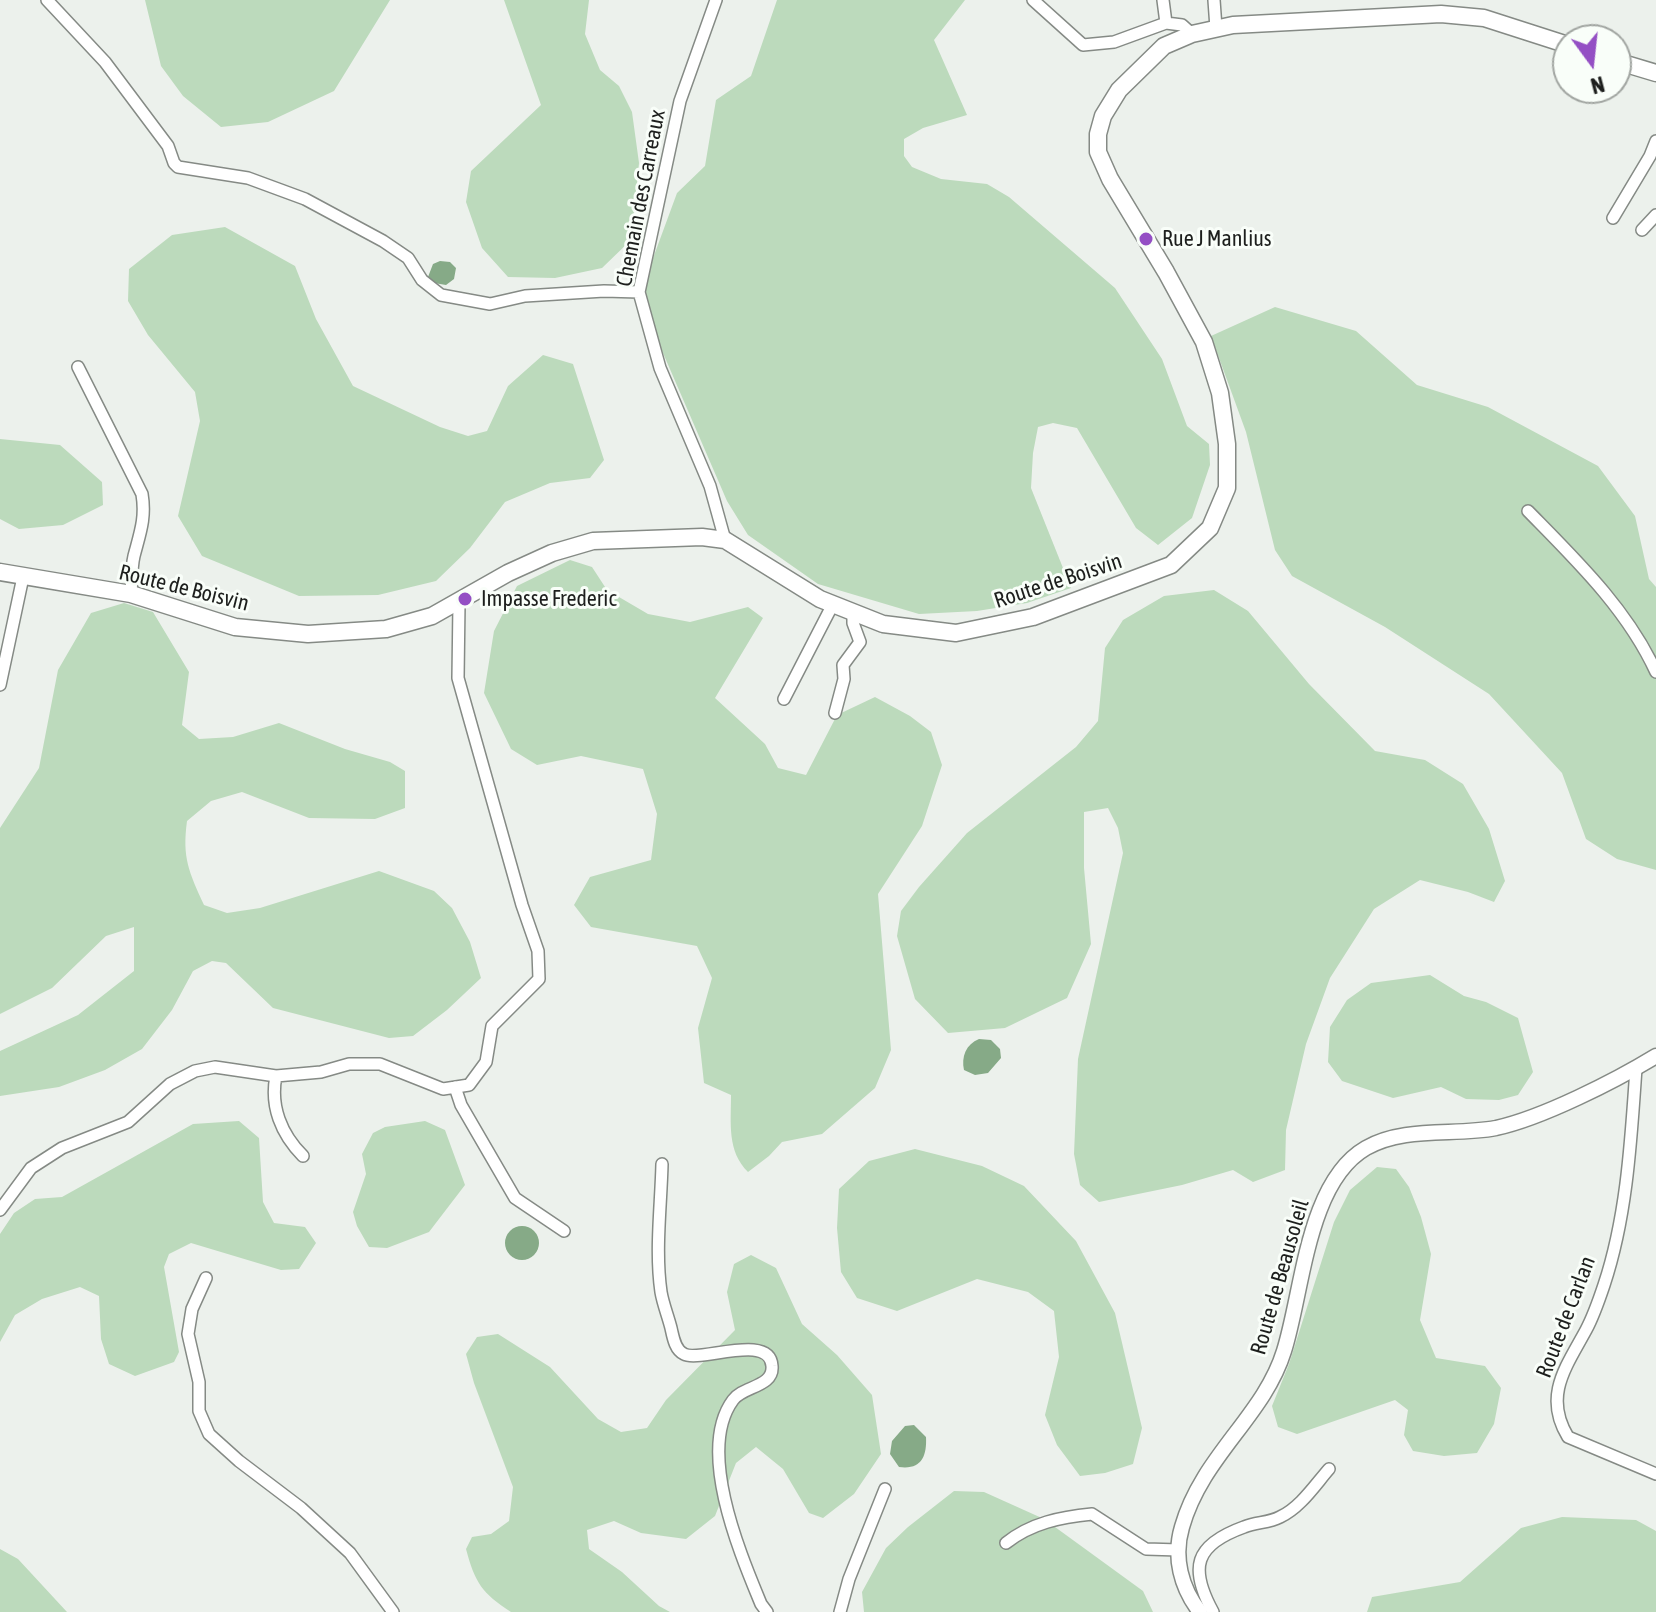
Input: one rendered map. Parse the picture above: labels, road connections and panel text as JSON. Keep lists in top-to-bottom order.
{
  "streets": {
    "main road": ["Route de Boisvin"],
    "street": ["Chemain des Carreaux", "Route de Beausoleil", "Route de Carlan"]
  },
  "crossings": [
    ["Chemain des Carreaux", "Route de Boisvin"],
    ["Route de Beausoleil", "Route de Carlan"]
  ],
  "places": ["Rue J Manlius", "Impasse Frederic"],
  "north": "bottom"
}
